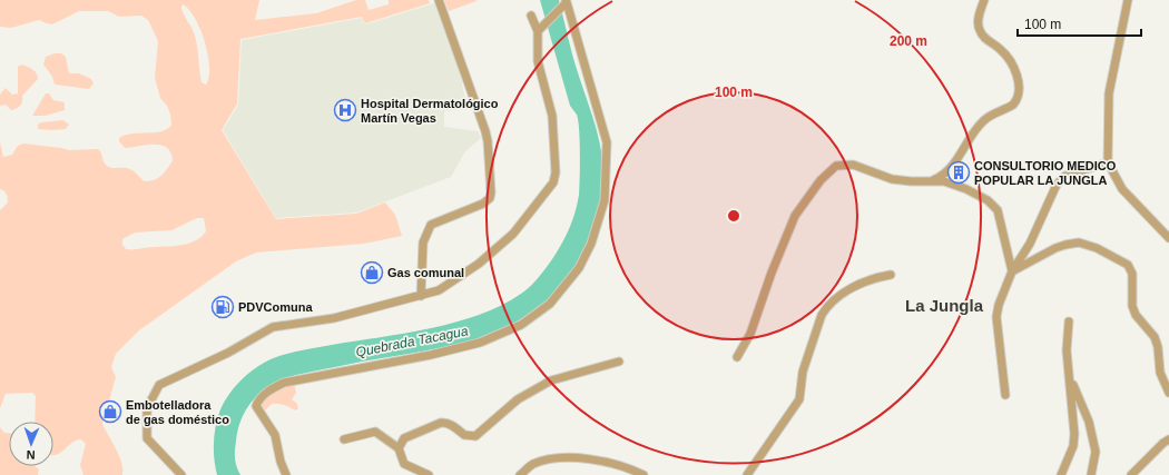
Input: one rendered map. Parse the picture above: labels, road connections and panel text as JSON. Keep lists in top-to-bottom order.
{
  "districts": ["La Jungla"],
  "water": ["Quebrada Tacagua"],
  "places": {
    "hospital": ["Hospital Dermatológico Martín Vegas"],
    "building": ["CONSULTORIO MEDICO POPULAR LA JUNGLA"],
    "shop": ["Gas comunal", "Embotelladora de gas doméstico"],
    "fuel station": ["PDVComuna"]
  },
  "scale_bar": "100 m",
  "north": "bottom",
  "rings": ["200 m", "100 m"]
}
